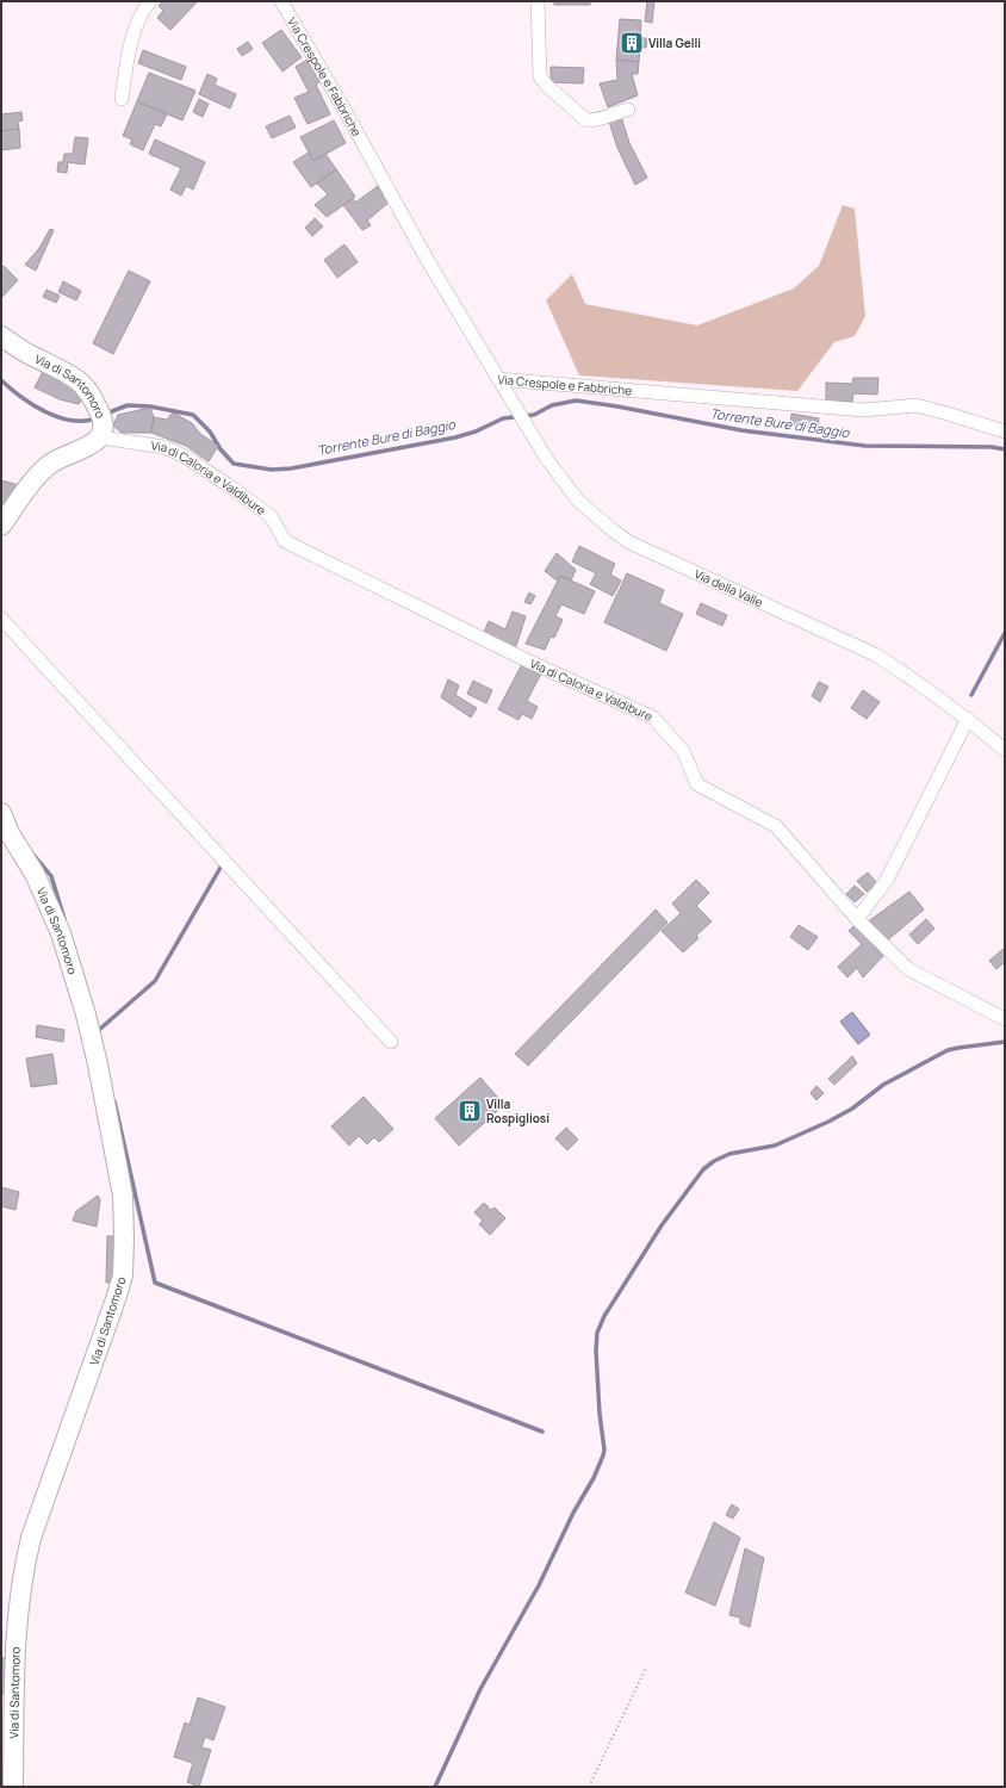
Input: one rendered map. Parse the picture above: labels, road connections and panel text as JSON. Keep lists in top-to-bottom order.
{
  "streets": {
    "main road": ["Via di Santomoro"],
    "street": ["Via Crespole e Fabbriche", "Via di Caloria e Valdibure", "Via della Valle"]
  },
  "crossings": [
    ["Via Crespole e Fabbriche", "Via della Valle"],
    ["Via di Santomoro", "Via di Caloria e Valdibure"]
  ],
  "water": ["Torrente Bure di Baggio"],
  "places": {
    "building": ["Villa Gelli", "Villa Rospigliosi"]
  }
}
